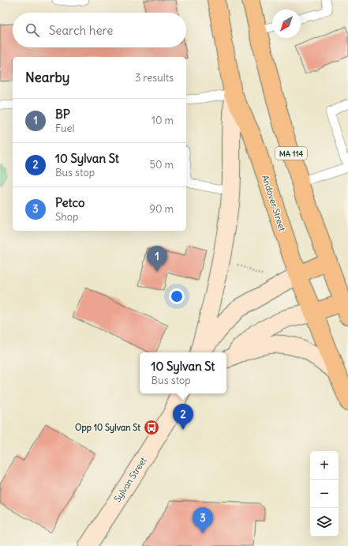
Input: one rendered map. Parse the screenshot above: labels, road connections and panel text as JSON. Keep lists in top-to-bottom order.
{
  "streets": {
    "highway": ["MA 114", "Andover Street"],
    "main road": ["Sylvan Street"]
  },
  "places": {
    "bus stop": ["Opp 10 Sylvan St"]
  },
  "north": "bottom left",
  "page": {
    "search": "Search here",
    "heading": ["Nearby", "3 results"],
    "list": [
      {
        "mark": "1",
        "name": "BP",
        "note": "Fuel",
        "value": "10 m"
      },
      {
        "mark": "2",
        "name": "10 Sylvan St",
        "note": "Bus stop",
        "value": "50 m"
      },
      {
        "mark": "3",
        "name": "Petco",
        "note": "Shop",
        "value": "90 m"
      }
    ],
    "pins": ["1", "2", "3"],
    "popup": ["10 Sylvan St", "Bus stop"],
    "map_buttons": ["+", "−"]
  }
}
